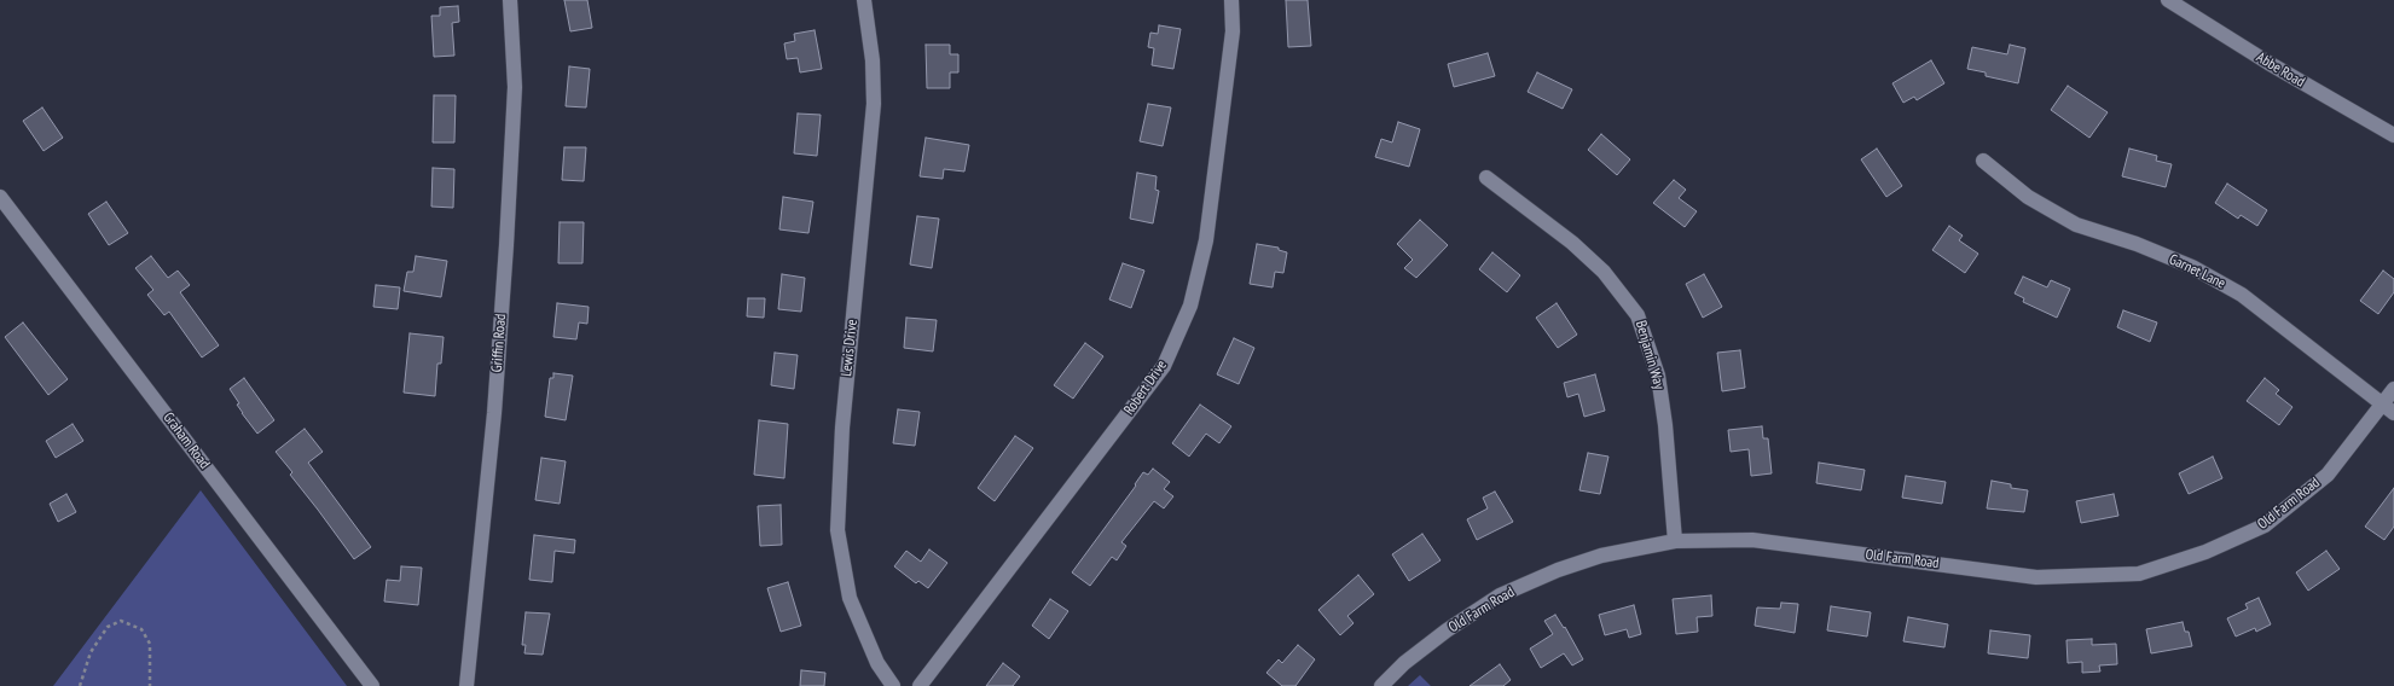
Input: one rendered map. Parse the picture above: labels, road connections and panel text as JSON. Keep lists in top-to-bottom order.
{
  "streets": {
    "street": [
      "Abbe Road",
      "Garnet Lane",
      "Griffin Road",
      "Lewis Drive",
      "Benjamin Way",
      "Robert Drive",
      "Graham Road",
      "Old Farm Road"
    ]
  },
  "crossings": [
    ["Garnet Lane", "Old Farm Road"],
    ["Benjamin Way", "Old Farm Road"]
  ]
}
